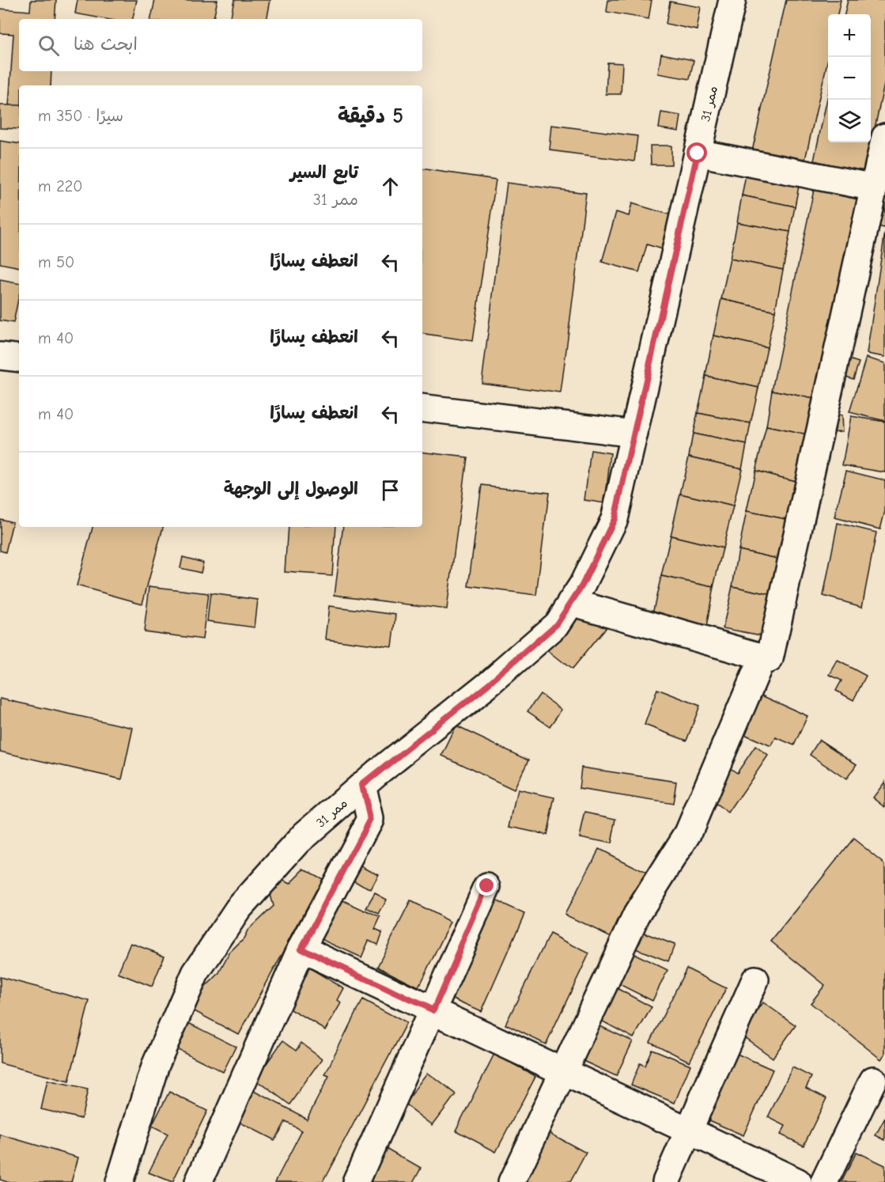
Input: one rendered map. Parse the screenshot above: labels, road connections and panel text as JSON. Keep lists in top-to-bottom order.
{
  "streets": {
    "street": ["ممر 31"]
  },
  "page": {
    "map_buttons": ["+", "−"],
    "search": "ابحث هنا",
    "heading": ["5 دقيقة", "سيرًا · 350 m"],
    "list": [
      ["تابع السير", "ممر 31", "220 m"],
      ["انعطف يسارًا", "50 m"],
      ["انعطف يسارًا", "40 m"],
      ["انعطف يسارًا", "40 m"],
      "الوصول إلى الوجهة"
    ]
  }
}
